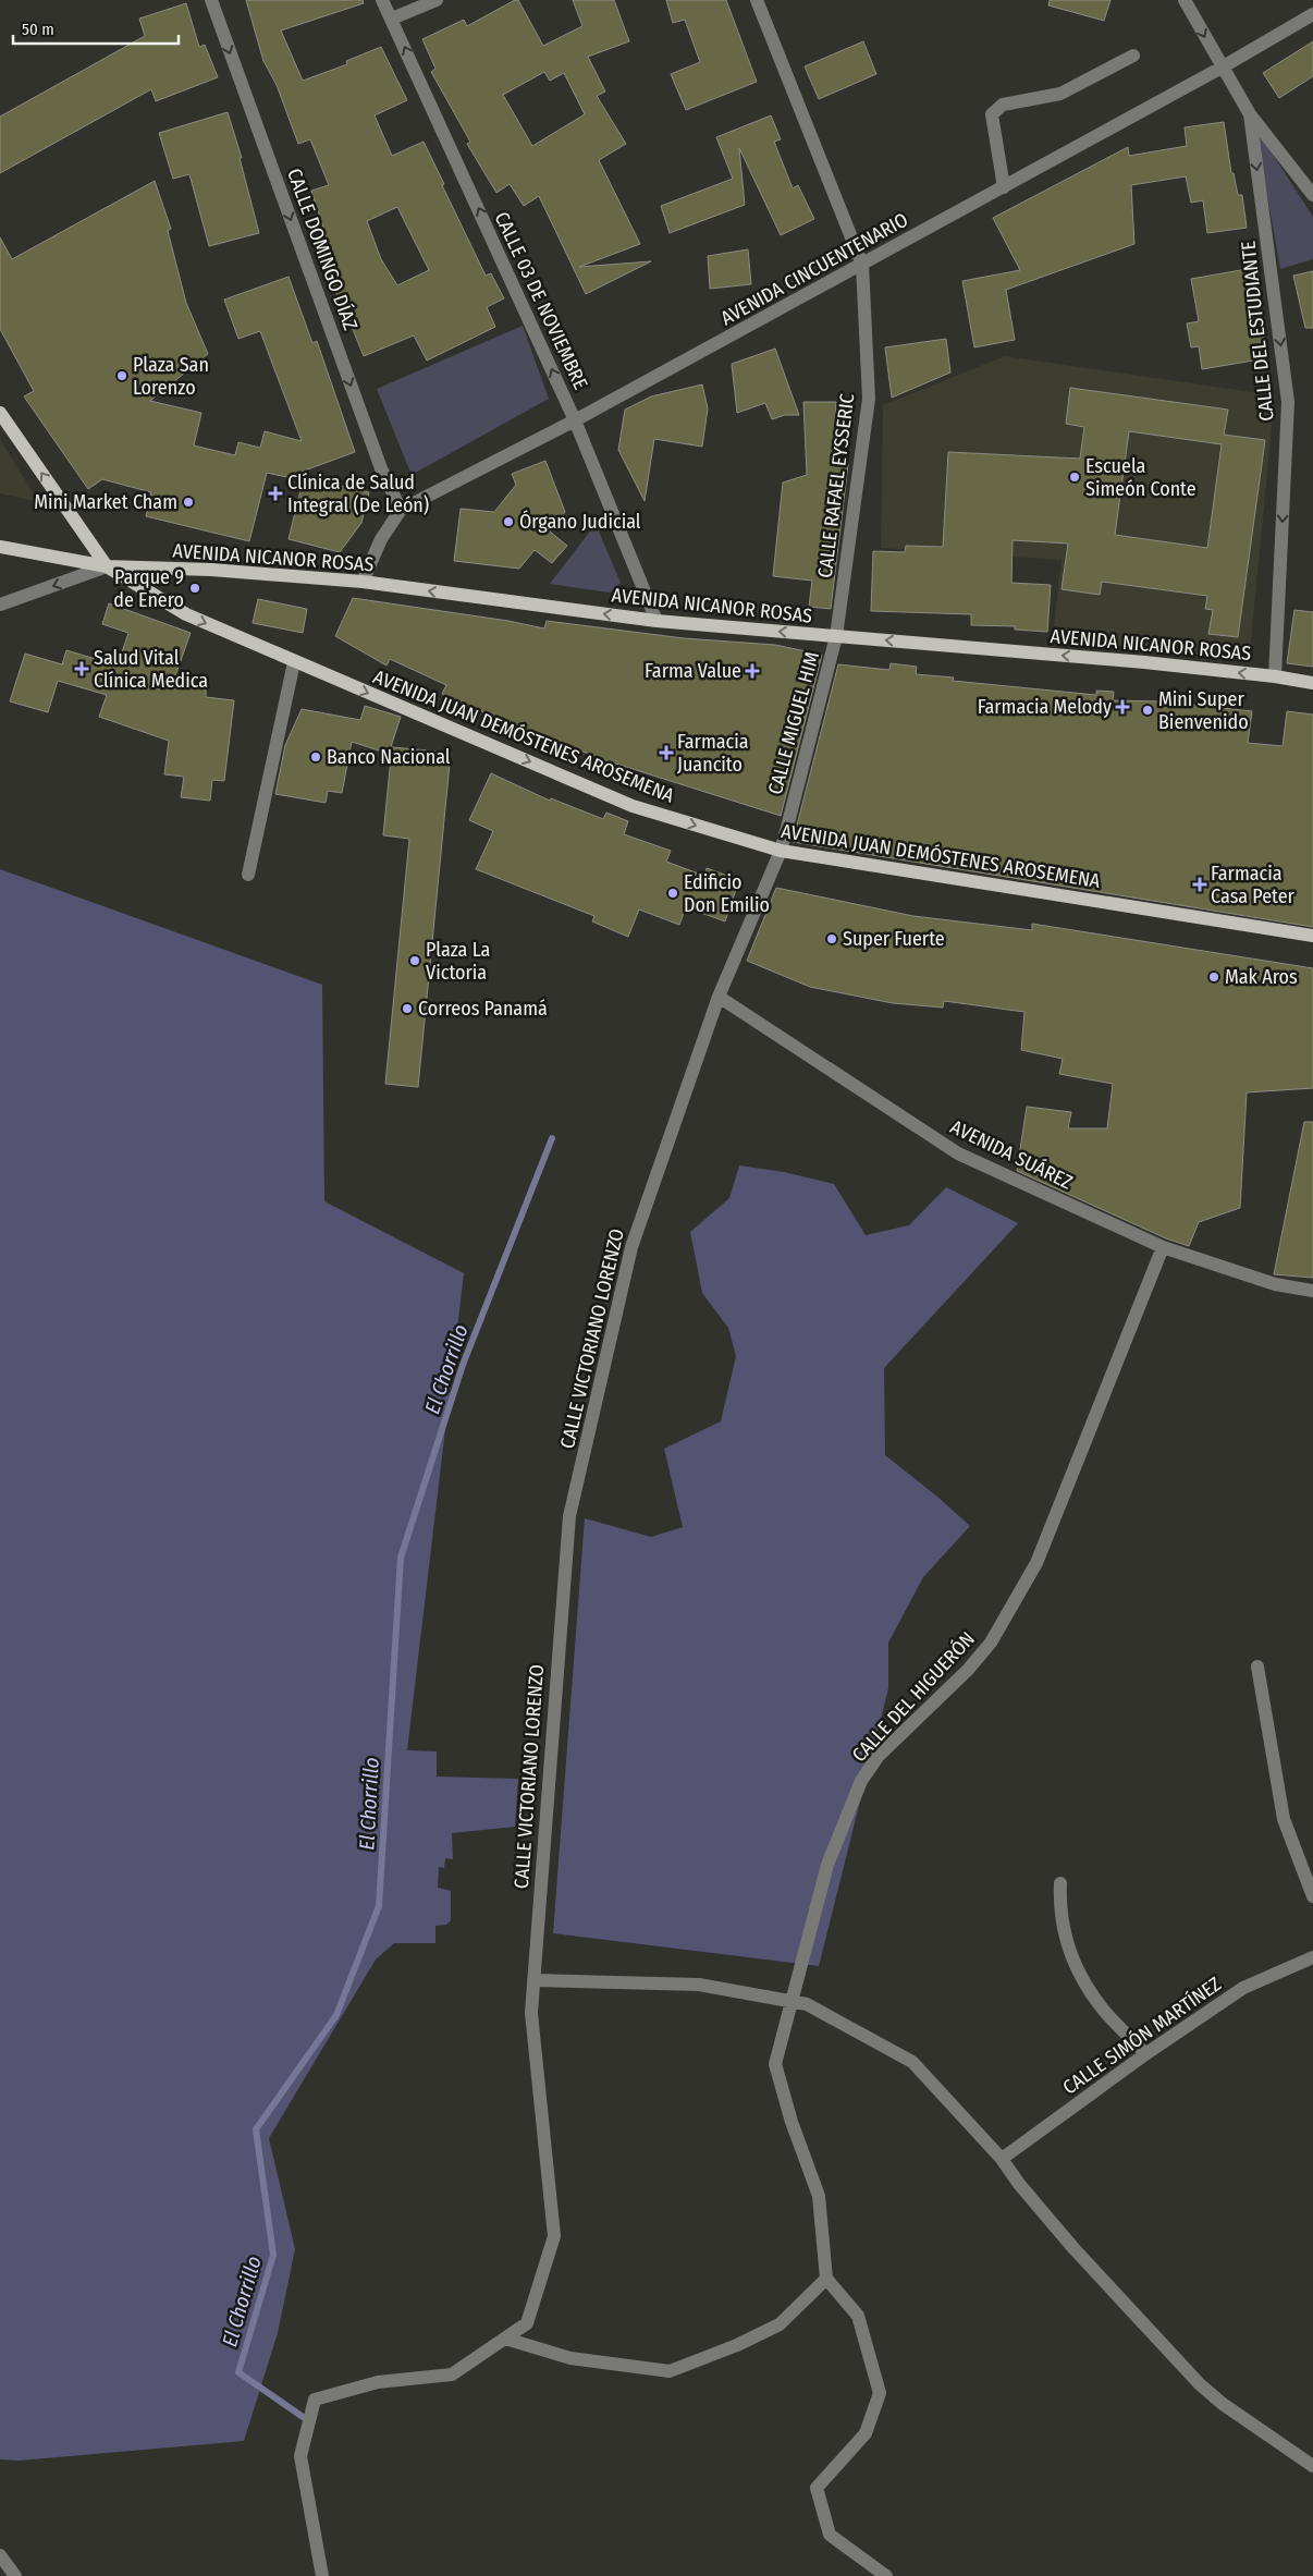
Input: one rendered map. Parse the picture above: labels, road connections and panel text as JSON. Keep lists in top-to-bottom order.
{
  "streets": {
    "main road": ["AVENIDA NICANOR ROSAS", "AVENIDA JUAN DEMÓSTENES AROSEMENA"],
    "street": [
      "CALLE DOMINGO DÍAZ",
      "AVENIDA CINCUENTENARIO",
      "CALLE 03 DE NOVIEMBRE",
      "CALLE DEL ESTUDIANTE",
      "CALLE RAFAEL EYSSERIC",
      "CALLE MIGUEL HIM",
      "AVENIDA SUÁREZ",
      "CALLE VICTORIANO LORENZO",
      "CALLE DEL HIGUERÓN",
      "CALLE SIMÓN MARTÍNEZ"
    ]
  },
  "crossings": [
    ["CALLE DOMINGO DÍAZ", "AVENIDA CINCUENTENARIO"],
    ["AVENIDA CINCUENTENARIO", "CALLE 03 DE NOVIEMBRE"],
    ["AVENIDA CINCUENTENARIO", "CALLE RAFAEL EYSSERIC"],
    ["AVENIDA CINCUENTENARIO", "AVENIDA NICANOR ROSAS"],
    ["CALLE 03 DE NOVIEMBRE", "AVENIDA NICANOR ROSAS"],
    ["CALLE DEL ESTUDIANTE", "AVENIDA NICANOR ROSAS"],
    ["CALLE RAFAEL EYSSERIC", "AVENIDA NICANOR ROSAS"],
    ["CALLE RAFAEL EYSSERIC", "CALLE MIGUEL HIM"],
    ["AVENIDA NICANOR ROSAS", "CALLE MIGUEL HIM"],
    ["AVENIDA NICANOR ROSAS", "AVENIDA JUAN DEMÓSTENES AROSEMENA"],
    ["CALLE MIGUEL HIM", "AVENIDA JUAN DEMÓSTENES AROSEMENA"],
    ["CALLE MIGUEL HIM", "CALLE VICTORIANO LORENZO"],
    ["AVENIDA JUAN DEMÓSTENES AROSEMENA", "CALLE VICTORIANO LORENZO"],
    ["AVENIDA SUÁREZ", "CALLE VICTORIANO LORENZO"],
    ["AVENIDA SUÁREZ", "CALLE DEL HIGUERÓN"]
  ],
  "one_way": [
    "CALLE DOMINGO DÍAZ",
    "CALLE 03 DE NOVIEMBRE",
    "CALLE DEL ESTUDIANTE",
    "AVENIDA NICANOR ROSAS",
    "AVENIDA JUAN DEMÓSTENES AROSEMENA"
  ],
  "water": ["El Chorrillo"],
  "places": {
    "other": [
      "Plaza San Lorenzo",
      "Escuela Simeón Conte",
      "Mini Market Cham",
      "Órgano Judicial",
      "Parque 9 de Enero",
      "Mini Super Bienvenido",
      "Banco Nacional",
      "Edificio Don Emilio",
      "Super Fuerte",
      "Plaza La Victoria",
      "Mak Aros",
      "Correos Panamá"
    ],
    "health": [
      "Clínica de Salud Integral (De León)",
      "Salud Vital Clínica Medica",
      "Farma Value",
      "Farmacia Melody",
      "Farmacia Juancito",
      "Farmacia Casa Peter"
    ]
  },
  "scale_bar": "50 m"
}
